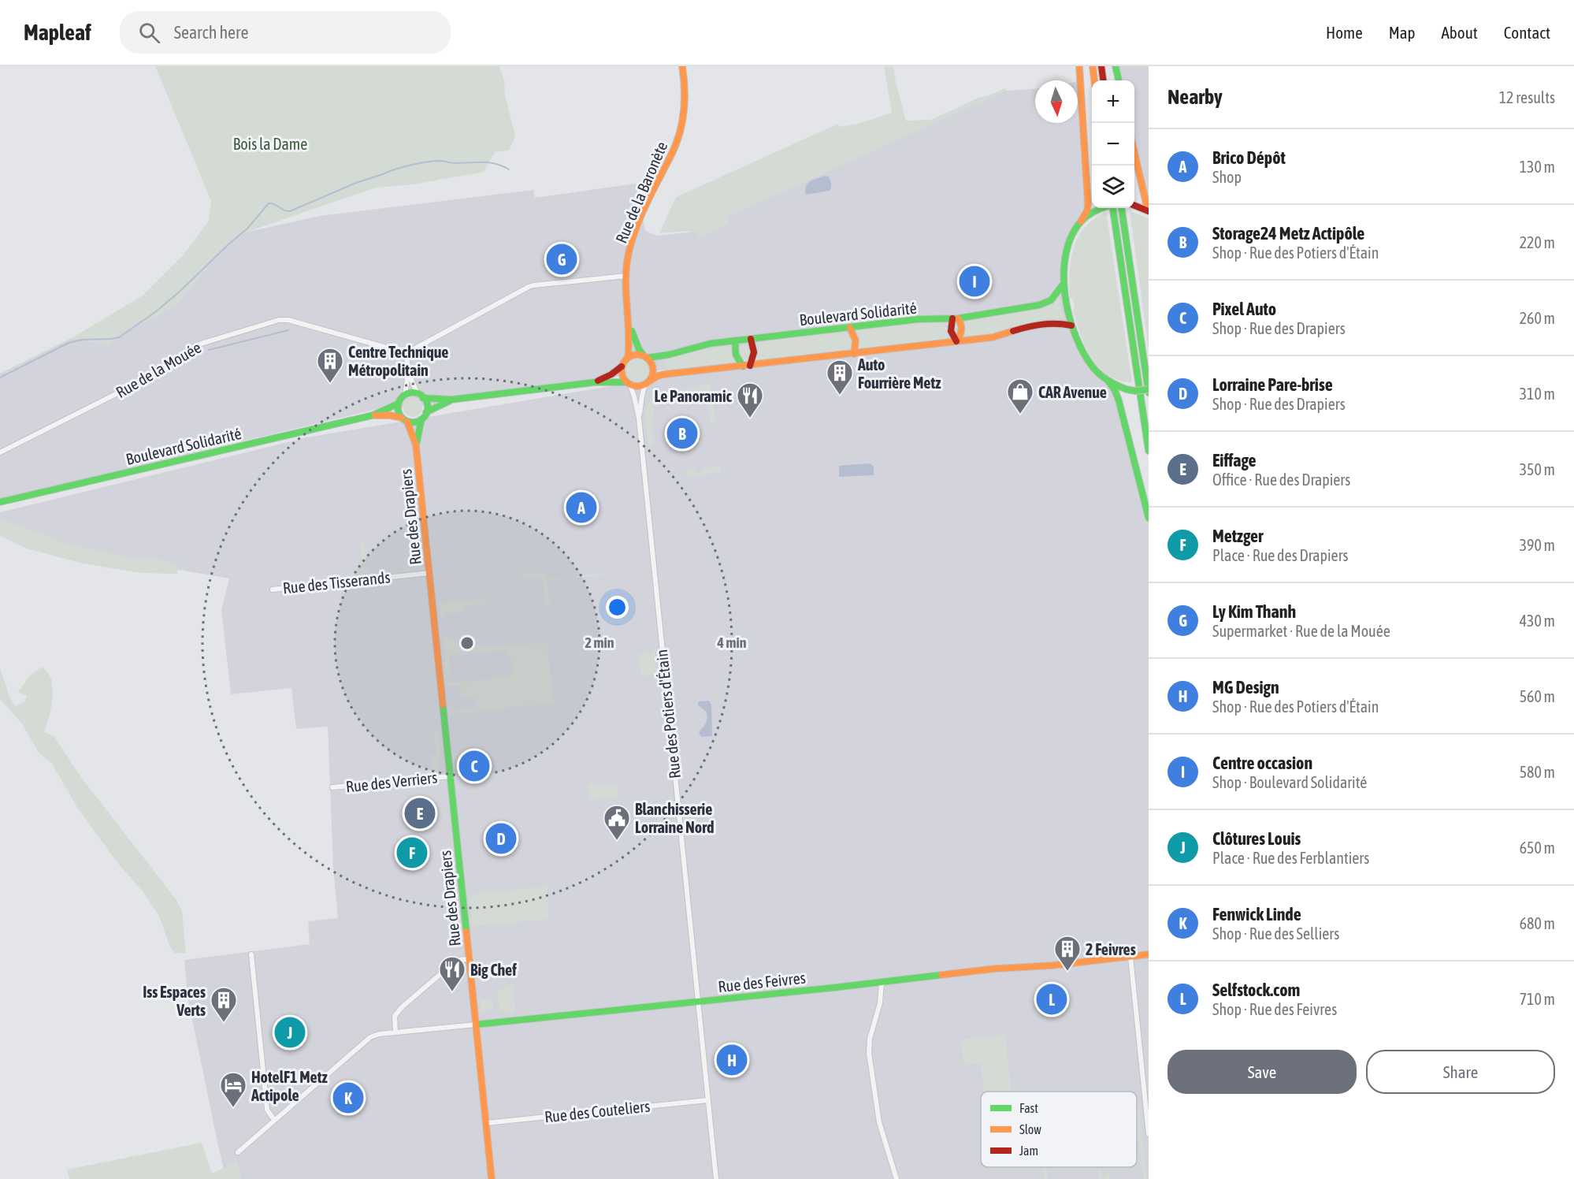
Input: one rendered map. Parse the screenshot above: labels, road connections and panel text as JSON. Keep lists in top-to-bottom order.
{
  "streets": {
    "main road": [
      "Rue de la Baronète",
      "Boulevard Solidarité",
      "Rue des Drapiers",
      "Rue des Feivres"
    ],
    "street": [
      "Rue de la Mouée",
      "Rue des Tisserands",
      "Rue des Potiers d'Étain",
      "Rue des Verriers",
      "Rue des Couteliers"
    ]
  },
  "crossings": [
    ["Rue de la Baronète", "Boulevard Solidarité"],
    ["Rue de la Baronète", "Rue des Potiers d'Étain"],
    ["Boulevard Solidarité", "Rue des Drapiers"],
    ["Boulevard Solidarité", "Rue des Potiers d'Étain"],
    ["Rue des Drapiers", "Rue des Tisserands"],
    ["Rue des Drapiers", "Rue des Verriers"],
    ["Rue des Drapiers", "Rue des Feivres"],
    ["Rue des Drapiers", "Rue des Couteliers"],
    ["Rue des Potiers d'Étain", "Rue des Feivres"],
    ["Rue des Potiers d'Étain", "Rue des Couteliers"]
  ],
  "parks": ["Bois la Dame"],
  "places": {
    "building": [
      "Centre Technique Métropolitain",
      "Auto Fourrière Metz",
      "2 Feivres",
      "Iss Espaces Verts"
    ],
    "shop": ["CAR Avenue"],
    "restaurant": ["Le Panoramic", "Big Chef"],
    "public building": ["Blanchisserie Lorraine Nord"],
    "hotel": ["HotelF1 Metz Actipole"]
  },
  "legend": ["Fast", "Slow", "Jam"],
  "north": "bottom",
  "page": {
    "header": "Mapleaf",
    "search": "Search here",
    "nav": [
      "Home",
      "Map",
      "About",
      "Contact"
    ],
    "heading": ["Nearby", "12 results"],
    "map_buttons": ["+", "−"],
    "list": [
      {
        "mark": "A",
        "name": "Brico Dépôt",
        "note": "Shop",
        "value": "130 m"
      },
      {
        "mark": "B",
        "name": "Storage24 Metz Actipôle",
        "note": "Shop · Rue des Potiers d'Étain",
        "value": "220 m"
      },
      {
        "mark": "C",
        "name": "Pixel Auto",
        "note": "Shop · Rue des Drapiers",
        "value": "260 m"
      },
      {
        "mark": "D",
        "name": "Lorraine Pare-brise",
        "note": "Shop · Rue des Drapiers",
        "value": "310 m"
      },
      {
        "mark": "E",
        "name": "Eiffage",
        "note": "Office · Rue des Drapiers",
        "value": "350 m"
      },
      {
        "mark": "F",
        "name": "Metzger",
        "note": "Place · Rue des Drapiers",
        "value": "390 m"
      },
      {
        "mark": "G",
        "name": "Ly Kim Thanh",
        "note": "Supermarket · Rue de la Mouée",
        "value": "430 m"
      },
      {
        "mark": "H",
        "name": "MG Design",
        "note": "Shop · Rue des Potiers d'Étain",
        "value": "560 m"
      },
      {
        "mark": "I",
        "name": "Centre occasion",
        "note": "Shop · Boulevard Solidarité",
        "value": "580 m"
      },
      {
        "mark": "J",
        "name": "Clôtures Louis",
        "note": "Place · Rue des Ferblantiers",
        "value": "650 m"
      },
      {
        "mark": "K",
        "name": "Fenwick Linde",
        "note": "Shop · Rue des Selliers",
        "value": "680 m"
      },
      {
        "mark": "L",
        "name": "Selfstock.com",
        "note": "Shop · Rue des Feivres",
        "value": "710 m"
      }
    ],
    "pins": [
      "G",
      "I",
      "B",
      "A",
      "C",
      "E",
      "D",
      "F",
      "L",
      "J",
      "H",
      "K"
    ],
    "buttons": ["Save", "Share"]
  },
  "rings": ["2 min", "4 min"]
}
